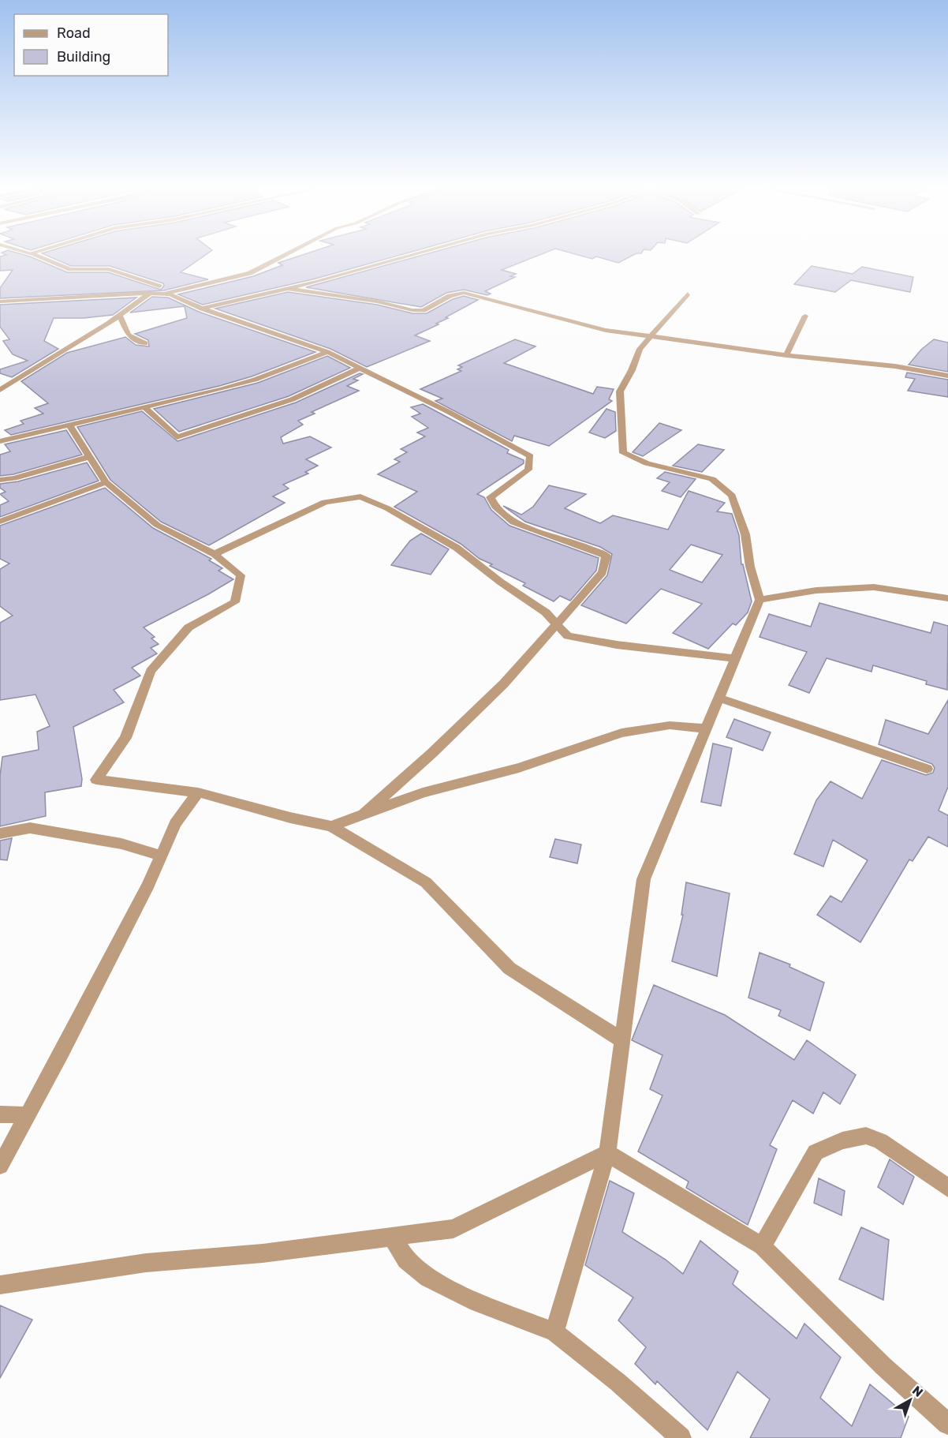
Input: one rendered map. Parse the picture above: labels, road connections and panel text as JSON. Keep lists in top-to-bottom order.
{
  "legend": ["Road", "Building"],
  "north": "top right"
}
